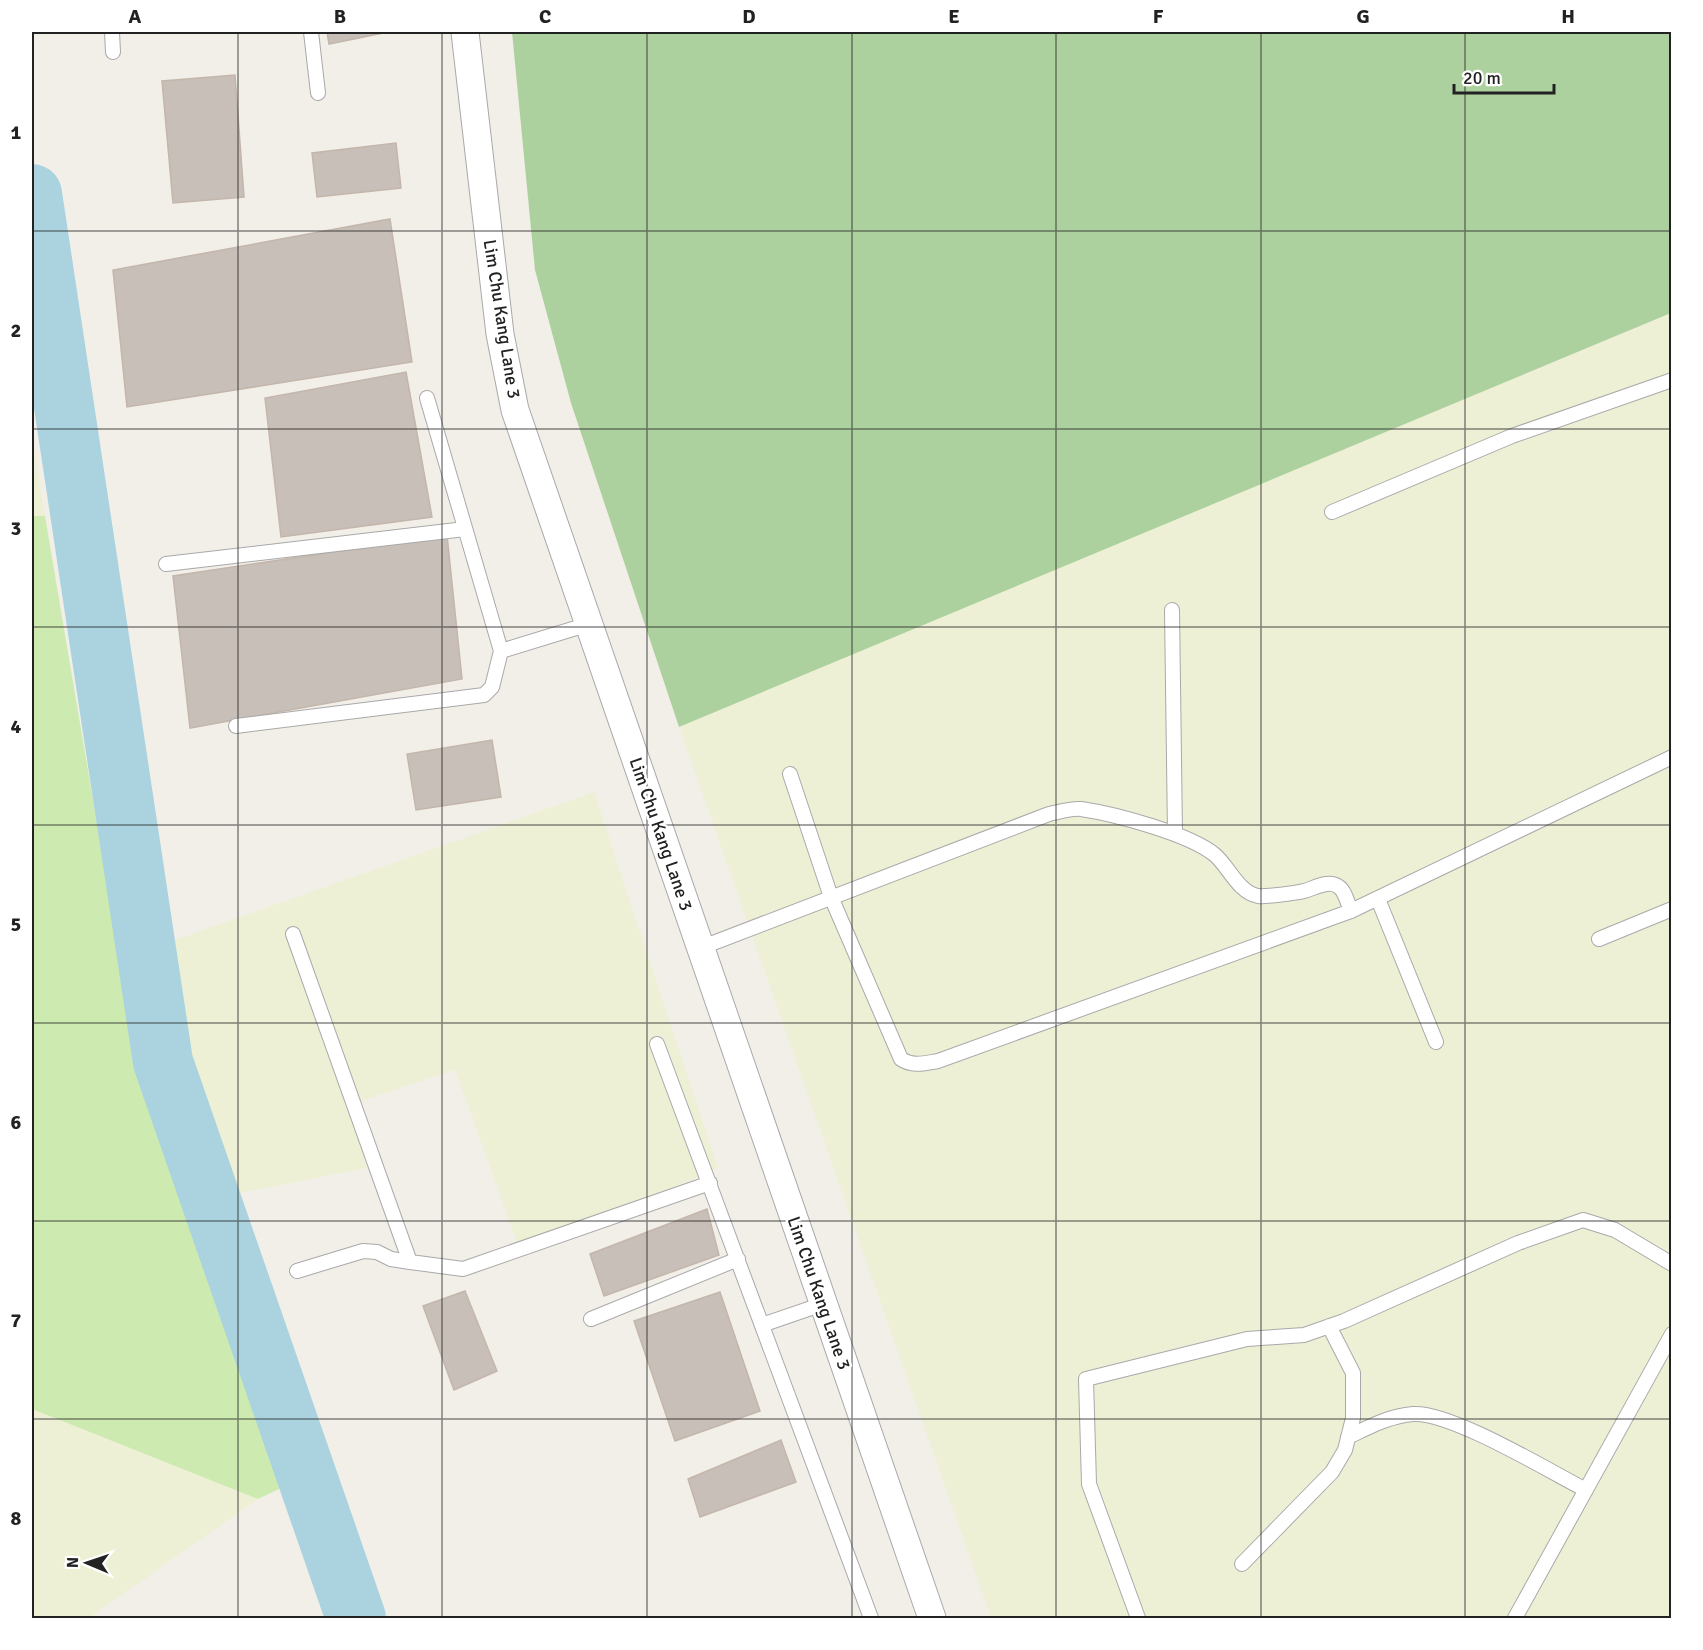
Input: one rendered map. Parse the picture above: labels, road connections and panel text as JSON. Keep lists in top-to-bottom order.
{
  "streets": {
    "street": ["Lim Chu Kang Lane 3"]
  },
  "scale_bar": "20 m",
  "north": "left",
  "grid": {
    "columns": [
      "A",
      "B",
      "C",
      "D",
      "E",
      "F",
      "G",
      "H"
    ],
    "rows": [
      "1",
      "2",
      "3",
      "4",
      "5",
      "6",
      "7",
      "8"
    ]
  }
}
